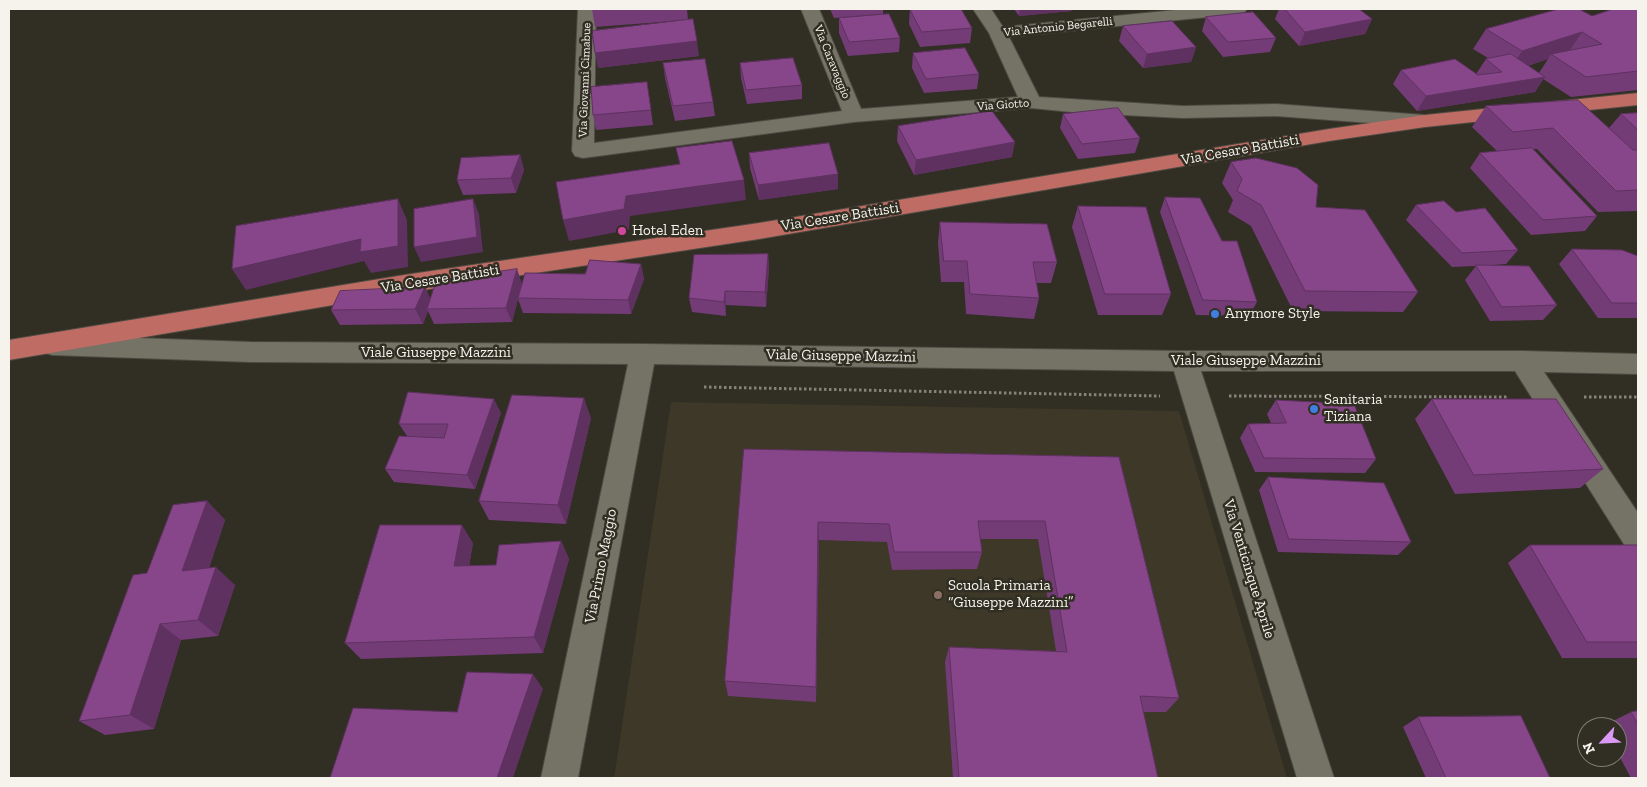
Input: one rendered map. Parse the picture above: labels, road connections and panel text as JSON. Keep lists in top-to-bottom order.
{
  "streets": {
    "main road": ["Via Cesare Battisti"],
    "street": [
      "Via Antonio Begarelli",
      "Via Caravaggio",
      "Via Giovanni Cimabue",
      "Via Giotto",
      "Viale Giuseppe Mazzini",
      "Via Primo Maggio",
      "Via Venticinque Aprile"
    ]
  },
  "crossings": [
    ["Via Caravaggio", "Via Giotto"],
    ["Via Giovanni Cimabue", "Via Giotto"],
    ["Via Giotto", "Via Cesare Battisti"],
    ["Via Cesare Battisti", "Viale Giuseppe Mazzini"],
    ["Viale Giuseppe Mazzini", "Via Primo Maggio"],
    ["Viale Giuseppe Mazzini", "Via Venticinque Aprile"]
  ],
  "places": [
    "Hotel Eden",
    "Anymore Style",
    "Sanitaria Tiziana",
    "Scuola Primaria “Giuseppe Mazzini”"
  ],
  "north": "bottom left"
}
